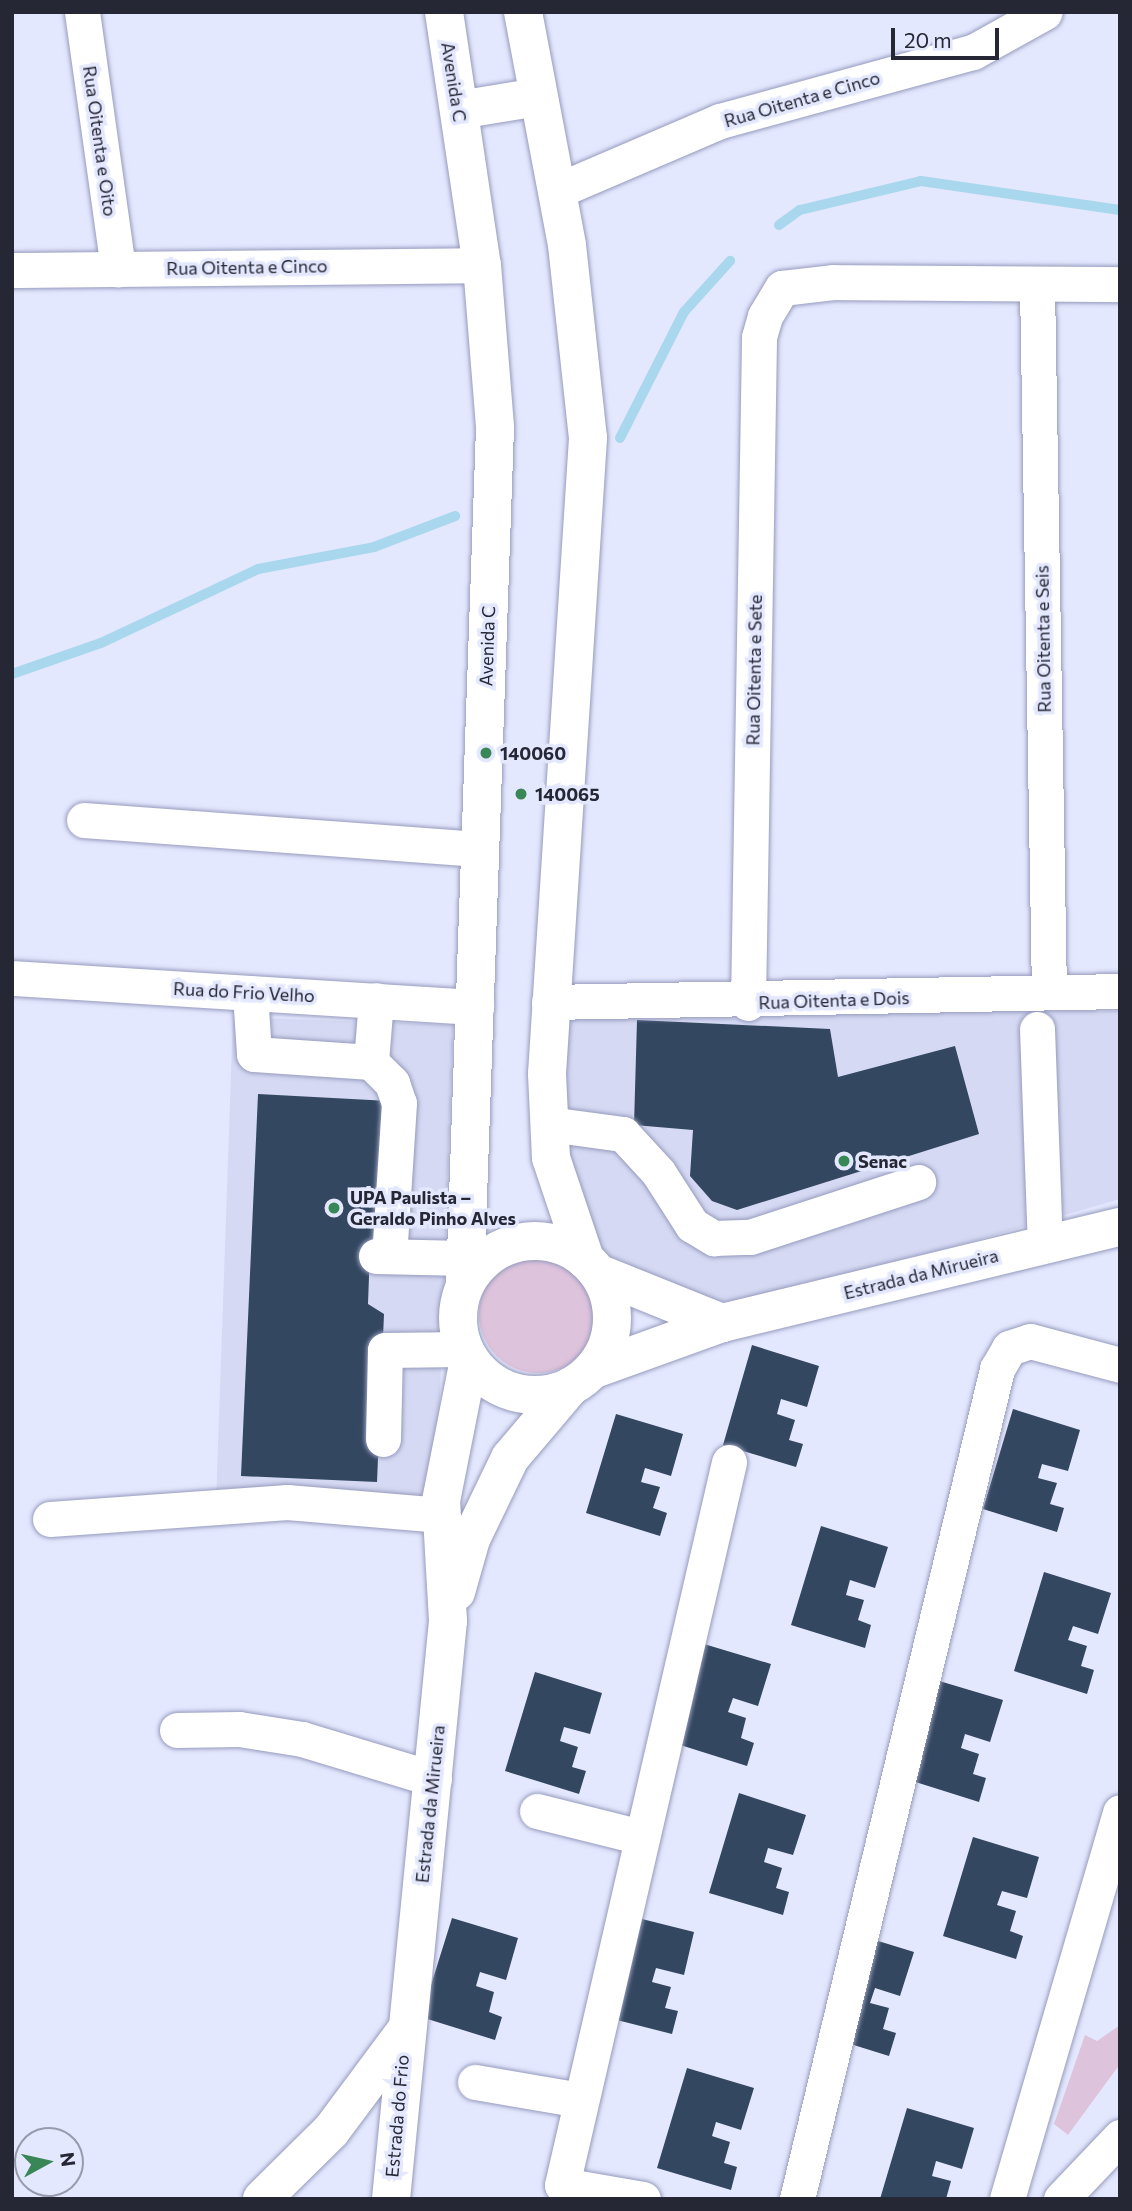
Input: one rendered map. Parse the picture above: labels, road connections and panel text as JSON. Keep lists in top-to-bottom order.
{
  "streets": {
    "main road": ["Avenida C", "Estrada da Mirueira", "Estrada do Frio"],
    "street": [
      "Rua Oitenta e Cinco",
      "Rua Oitenta e Oito",
      "Rua Oitenta e Seis",
      "Rua Oitenta e Sete",
      "Rua do Frio Velho",
      "Rua Oitenta e Dois"
    ]
  },
  "crossings": [
    ["Avenida C", "Rua Oitenta e Cinco"],
    ["Avenida C", "Rua do Frio Velho"],
    ["Avenida C", "Estrada da Mirueira"],
    ["Rua Oitenta e Cinco", "Rua Oitenta e Oito"],
    ["Rua Oitenta e Seis", "Rua Oitenta e Sete"],
    ["Rua Oitenta e Seis", "Rua Oitenta e Dois"],
    ["Rua Oitenta e Sete", "Rua Oitenta e Dois"],
    ["Estrada da Mirueira", "Estrada do Frio"]
  ],
  "places": [
    "140060",
    "140065",
    "Senac",
    "UPA Paulista – Geraldo Pinho Alves"
  ],
  "scale_bar": "20 m",
  "north": "right"
}
